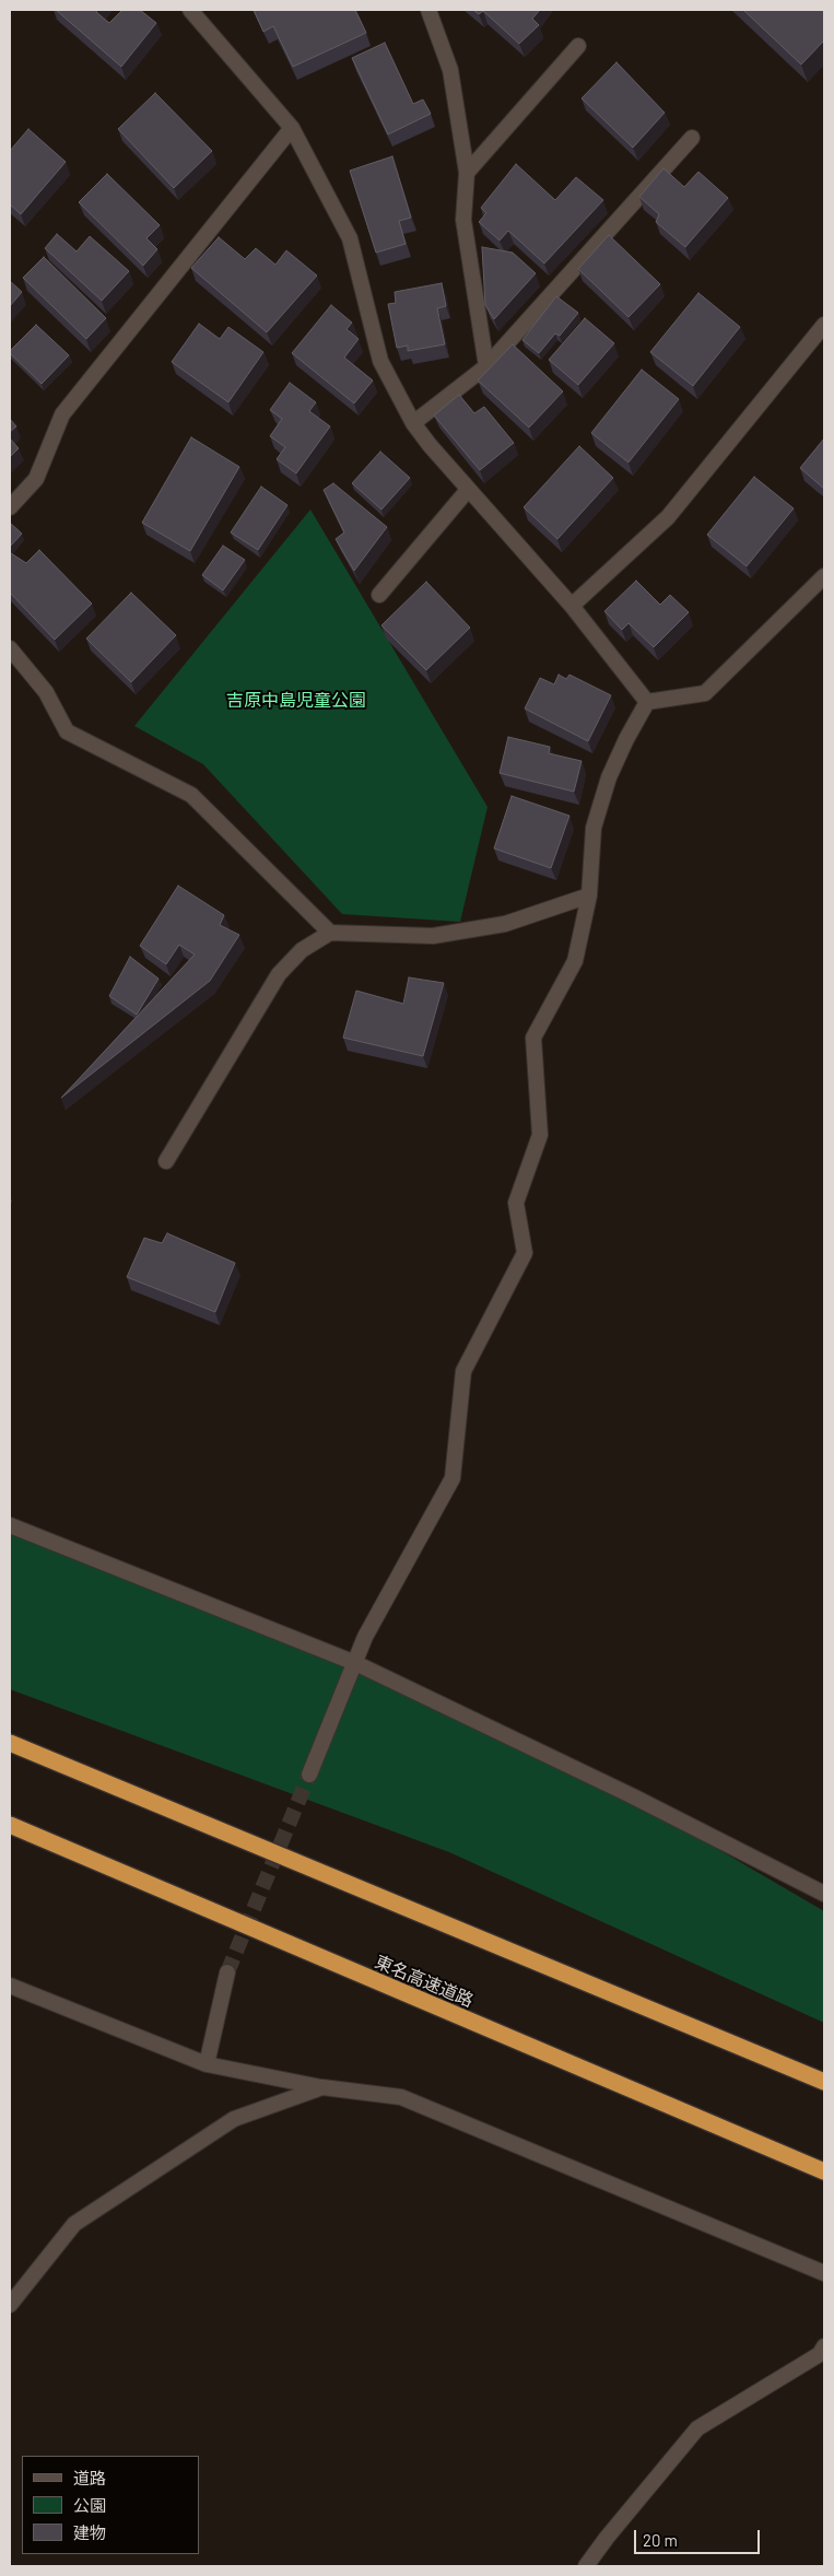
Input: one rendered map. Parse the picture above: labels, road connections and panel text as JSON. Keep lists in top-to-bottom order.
{
  "streets": {
    "highway": ["東名高速道路"]
  },
  "parks": ["吉原中島児童公園"],
  "legend": ["道路", "公園", "建物"],
  "scale_bar": "20 m"
}
